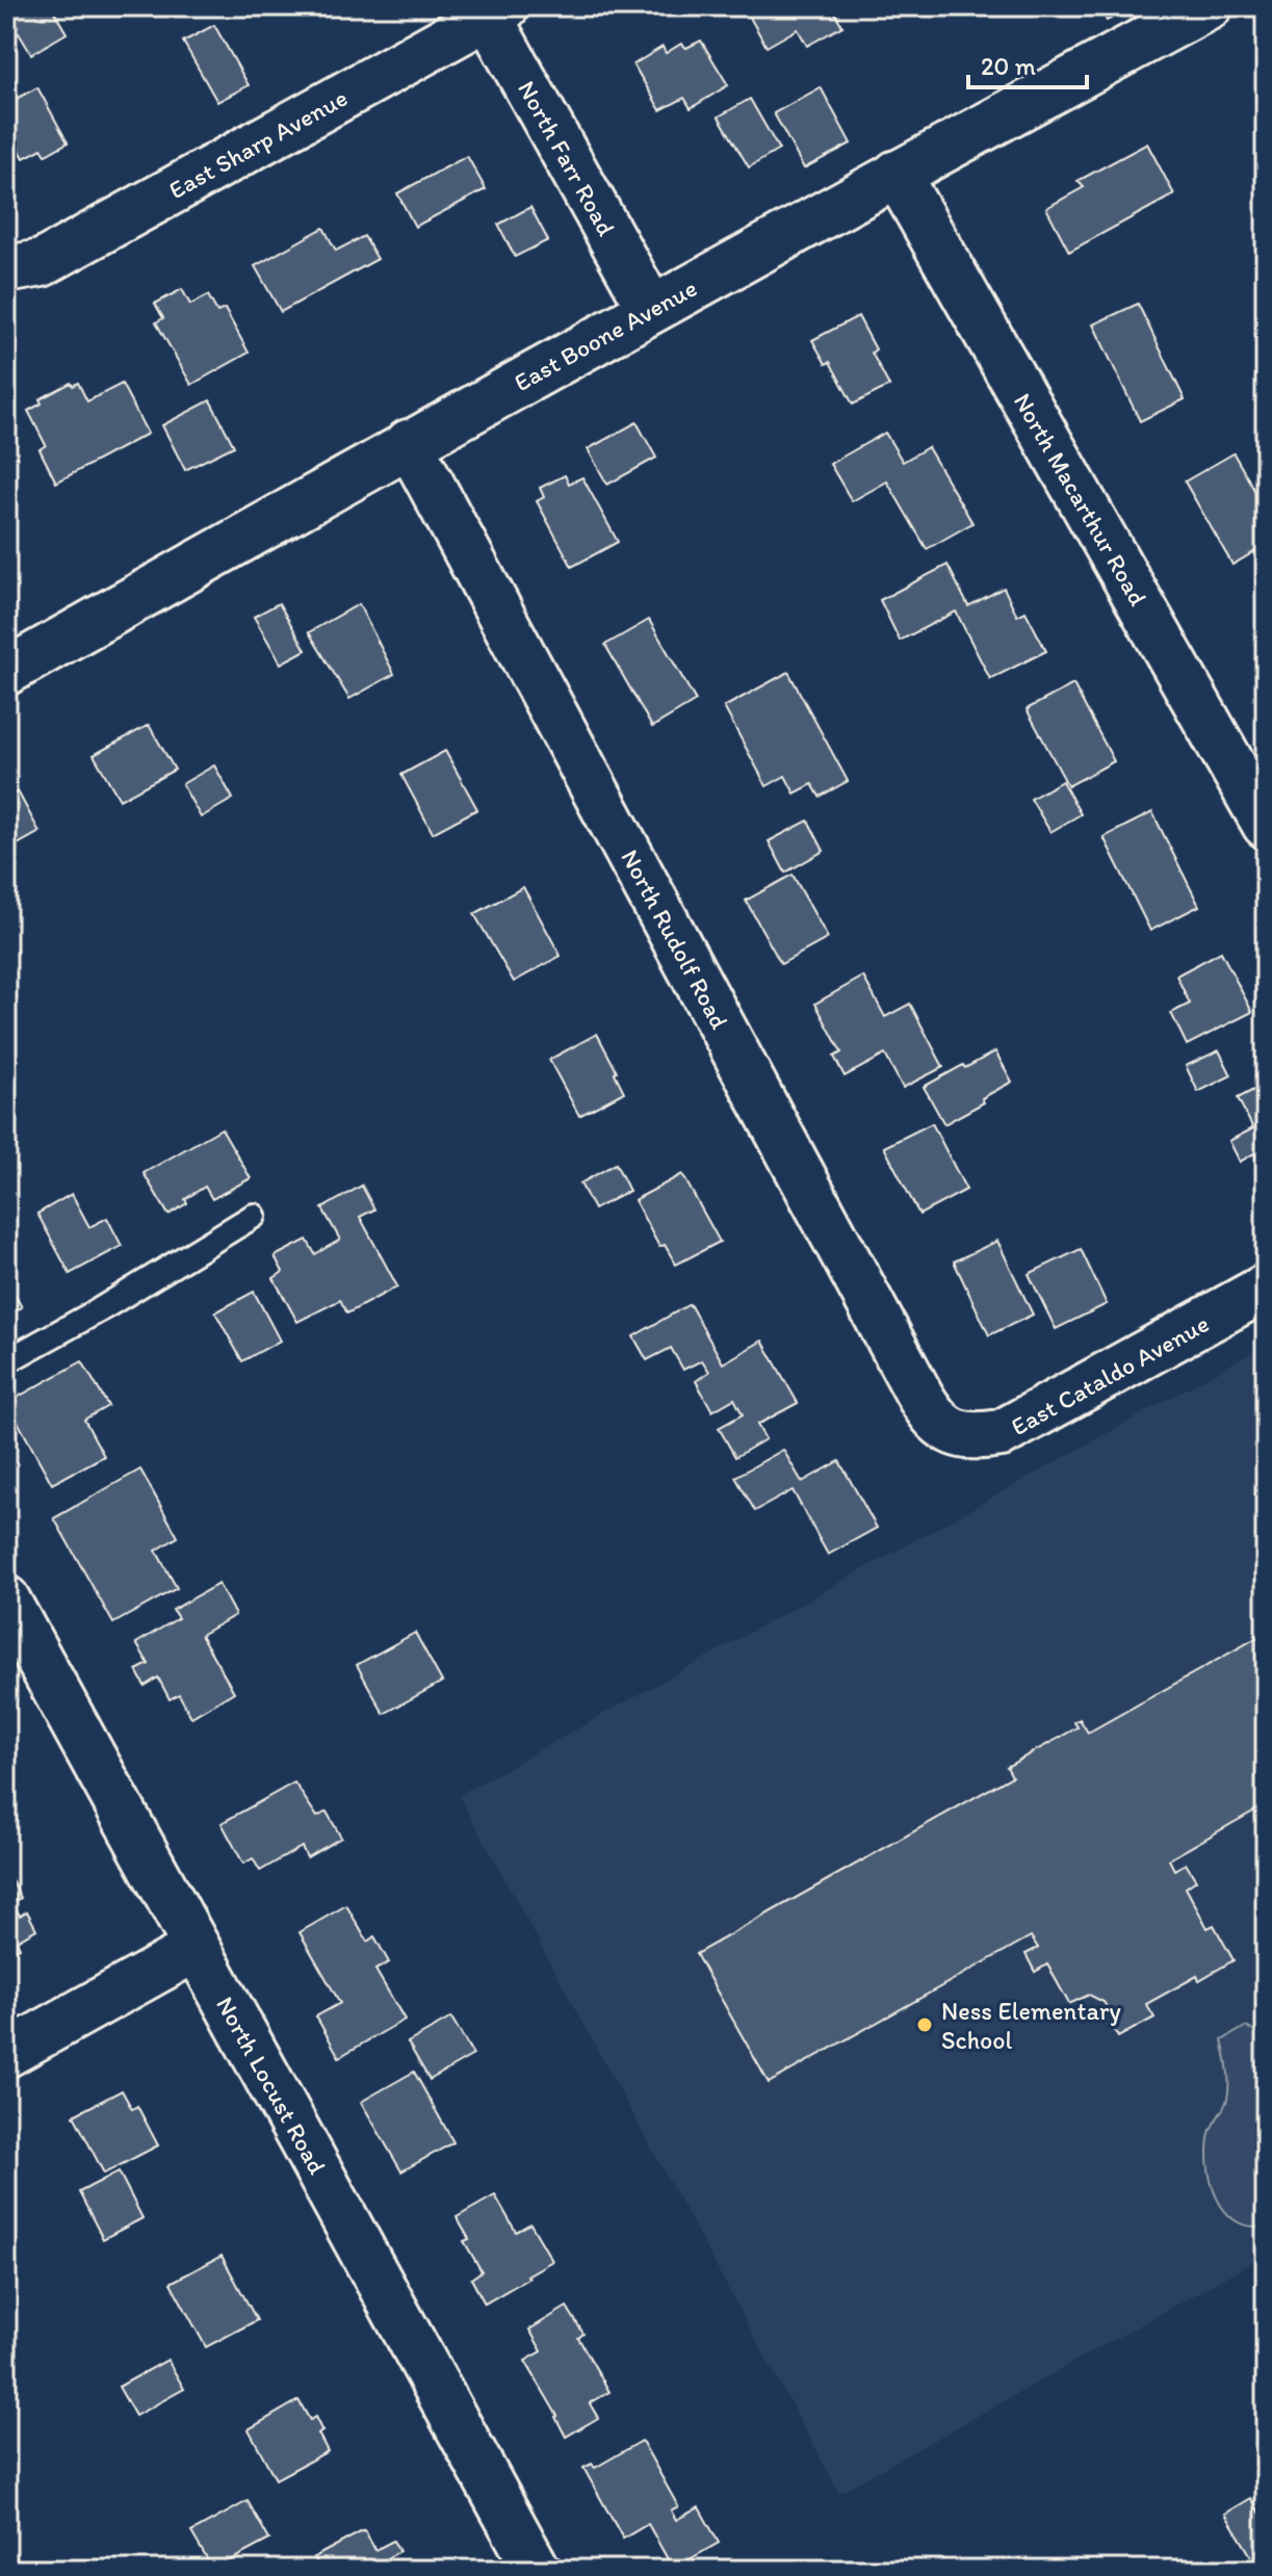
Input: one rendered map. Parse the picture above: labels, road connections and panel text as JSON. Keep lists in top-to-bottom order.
{
  "streets": {
    "street": [
      "East Sharp Avenue",
      "North Farr Road",
      "East Boone Avenue",
      "North Macarthur Road",
      "North Rudolf Road",
      "East Cataldo Avenue",
      "North Locust Road"
    ]
  },
  "crossings": [
    ["East Sharp Avenue", "North Farr Road"],
    ["North Farr Road", "East Boone Avenue"],
    ["East Boone Avenue", "North Macarthur Road"],
    ["East Boone Avenue", "North Rudolf Road"],
    ["North Rudolf Road", "East Cataldo Avenue"]
  ],
  "places": ["Ness Elementary School"],
  "scale_bar": "20 m"
}
